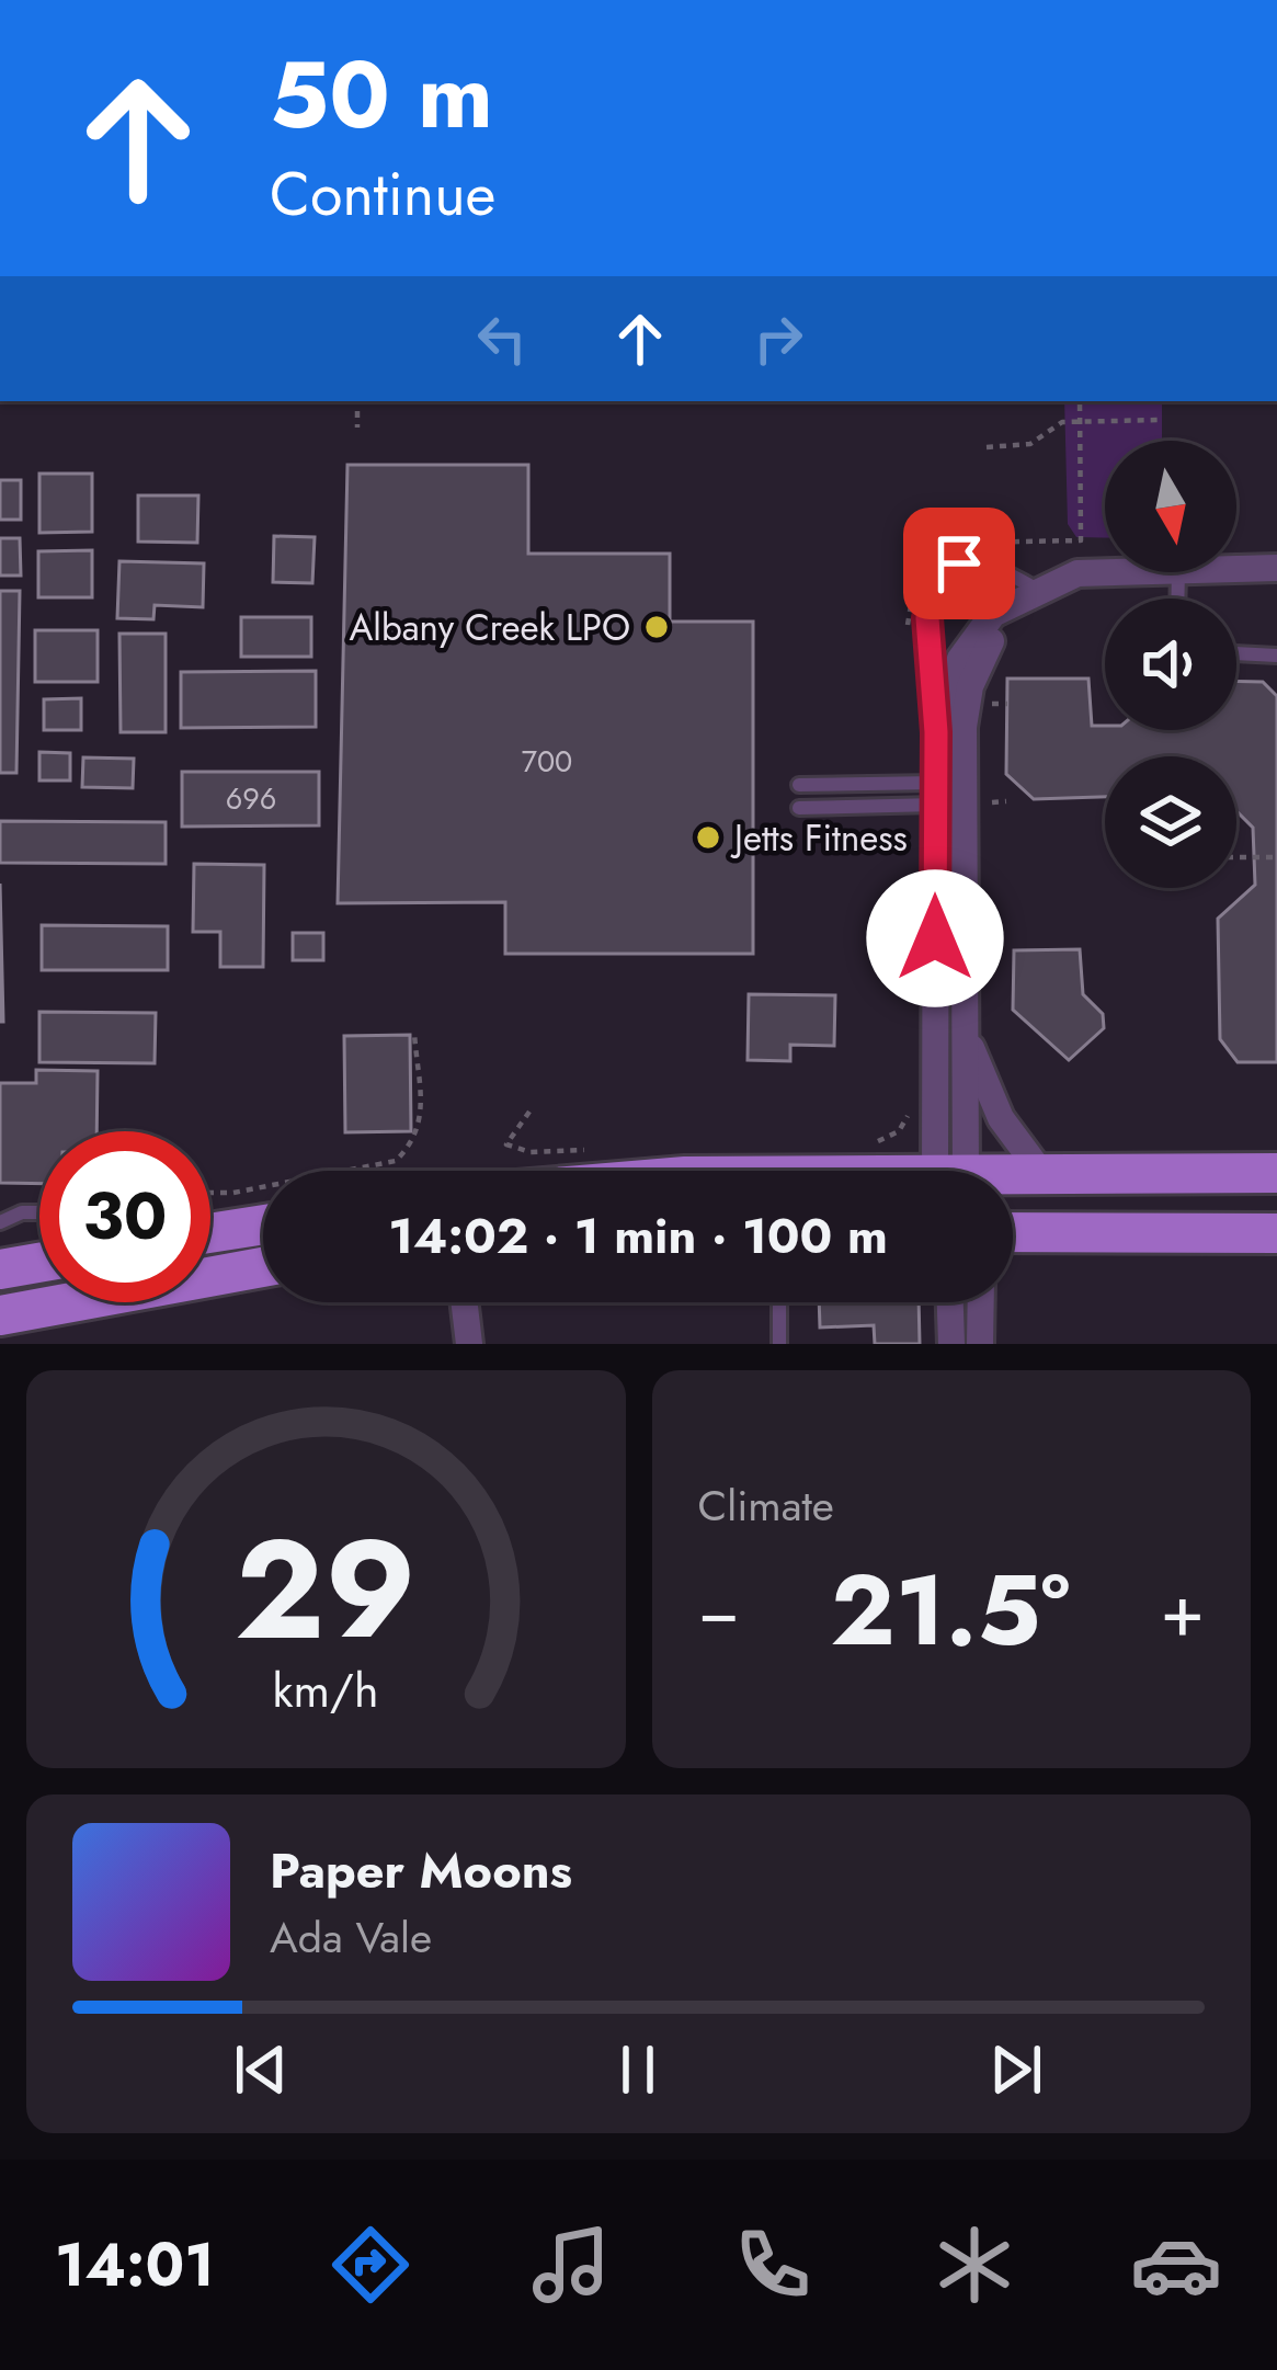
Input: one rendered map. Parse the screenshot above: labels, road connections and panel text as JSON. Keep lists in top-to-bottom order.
{
  "places": ["Albany Creek LPO", "Jetts Fitness"],
  "house_numbers": ["700", "696"],
  "north": "bottom",
  "page": {
    "turn": ["50 m", "Continue"],
    "limit": "30",
    "trip": "14:02 · 1 min · 100 m",
    "tile": "Climate",
    "heat": ["−", "21.5°", "+"],
    "song": ["Paper Moons", "Ada Vale"],
    "tabs": "14:01",
    "gauge": ["29", "km/h"]
  }
}
